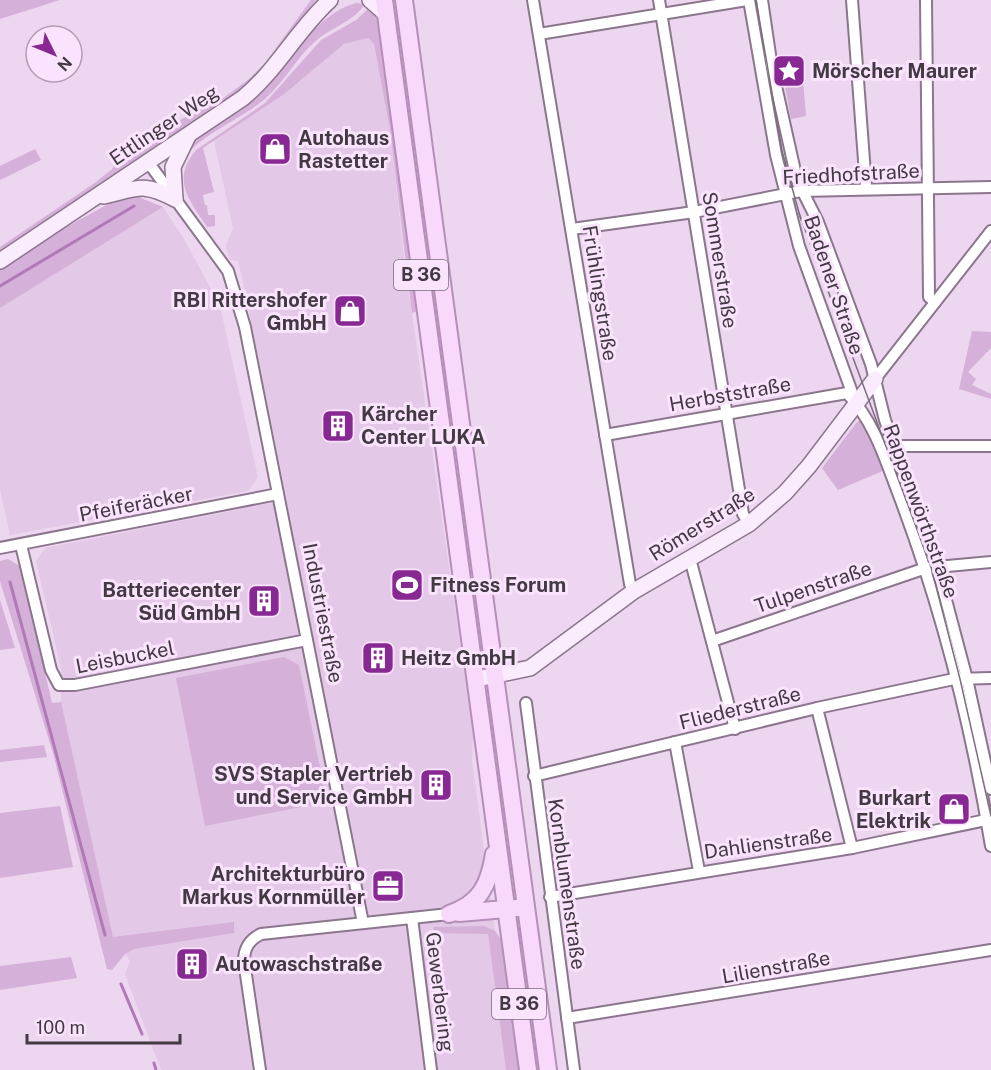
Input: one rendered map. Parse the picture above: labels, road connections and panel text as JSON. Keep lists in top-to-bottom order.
{
  "streets": {
    "main road": ["Ettlinger Weg", "B 36", "Römerstraße"],
    "street": [
      "Friedhofstraße",
      "Sommerstraße",
      "Badener Straße",
      "Frühlingstraße",
      "Herbststraße",
      "Pfeiferäcker",
      "Rappenwörthstraße",
      "Tulpenstraße",
      "Industriestraße",
      "Leisbuckel",
      "Fliederstraße",
      "Dahlienstraße",
      "Kornblumenstraße",
      "Lilienstraße",
      "Gewerbering"
    ]
  },
  "crossings": [
    ["Ettlinger Weg", "Industriestraße"],
    ["Friedhofstraße", "Sommerstraße"],
    ["Friedhofstraße", "Badener Straße"],
    ["Friedhofstraße", "Frühlingstraße"],
    ["Sommerstraße", "Herbststraße"],
    ["Sommerstraße", "Römerstraße"],
    ["B 36", "Römerstraße"],
    ["Badener Straße", "Herbststraße"],
    ["Badener Straße", "Rappenwörthstraße"],
    ["Badener Straße", "Römerstraße"],
    ["Frühlingstraße", "Herbststraße"],
    ["Frühlingstraße", "Römerstraße"],
    ["Herbststraße", "Rappenwörthstraße"],
    ["Herbststraße", "Römerstraße"],
    ["Pfeiferäcker", "Industriestraße"],
    ["Pfeiferäcker", "Leisbuckel"],
    ["Rappenwörthstraße", "Römerstraße"],
    ["Rappenwörthstraße", "Tulpenstraße"],
    ["Rappenwörthstraße", "Fliederstraße"],
    ["Rappenwörthstraße", "Dahlienstraße"],
    ["Industriestraße", "Leisbuckel"],
    ["Fliederstraße", "Kornblumenstraße"],
    ["Dahlienstraße", "Kornblumenstraße"],
    ["Kornblumenstraße", "Lilienstraße"]
  ],
  "places": {
    "place": ["Mörscher Maurer"],
    "shop": ["Autohaus Rastetter", "RBI Rittershofer GmbH", "Burkart Elektrik"],
    "building": [
      "Kärcher Center LUKA",
      "Batteriecenter Süd GmbH",
      "Heitz GmbH",
      "SVS Stapler Vertrieb und Service GmbH",
      "Autowaschstraße"
    ],
    "sports": ["Fitness Forum"],
    "office": ["Architekturbüro Markus Kornmüller"]
  },
  "scale_bar": "100 m",
  "north": "bottom right"
}
